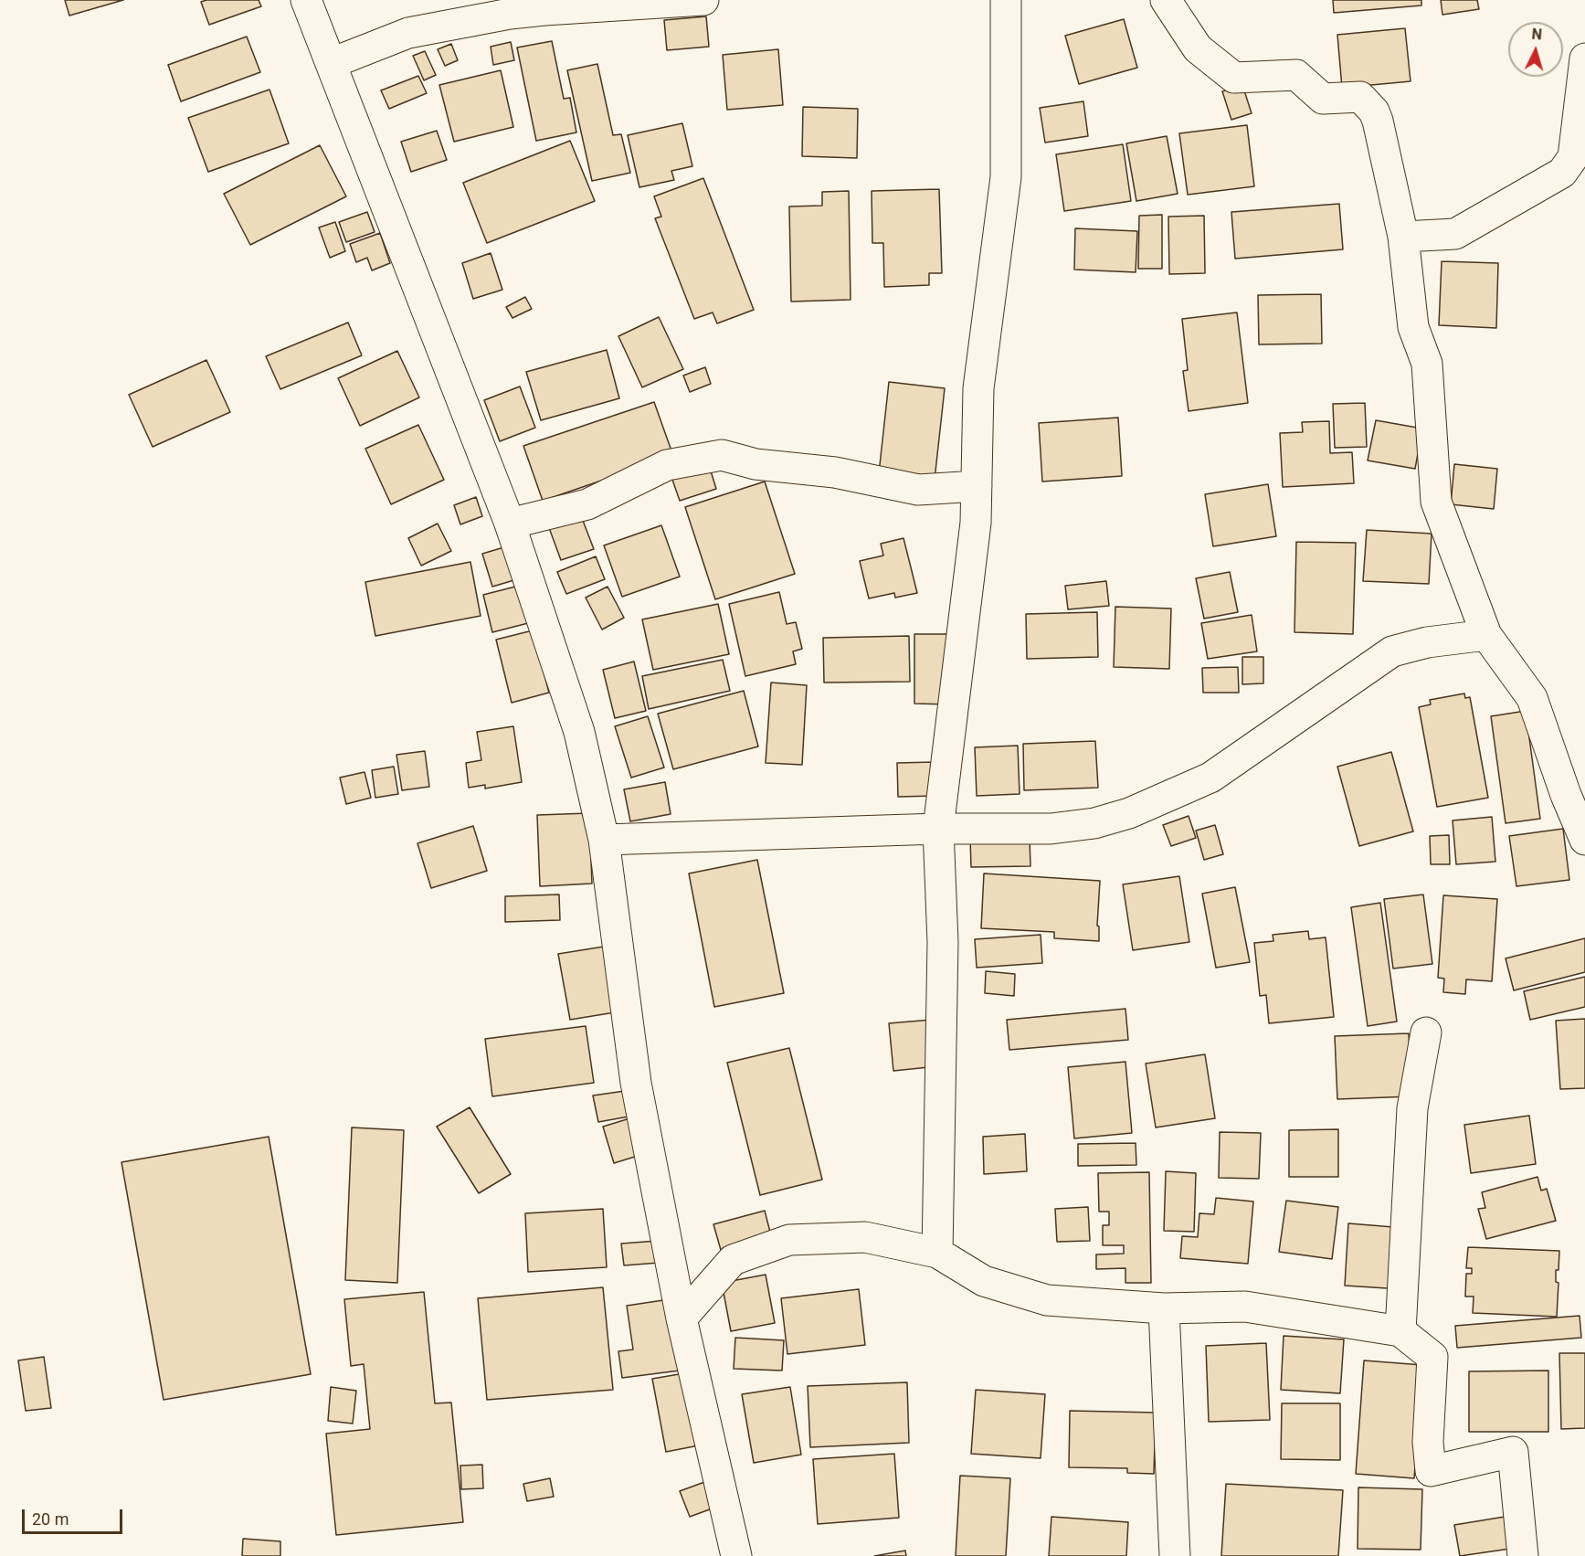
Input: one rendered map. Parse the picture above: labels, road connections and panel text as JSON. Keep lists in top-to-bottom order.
{
  "scale_bar": "20 m",
  "north": "top"
}
